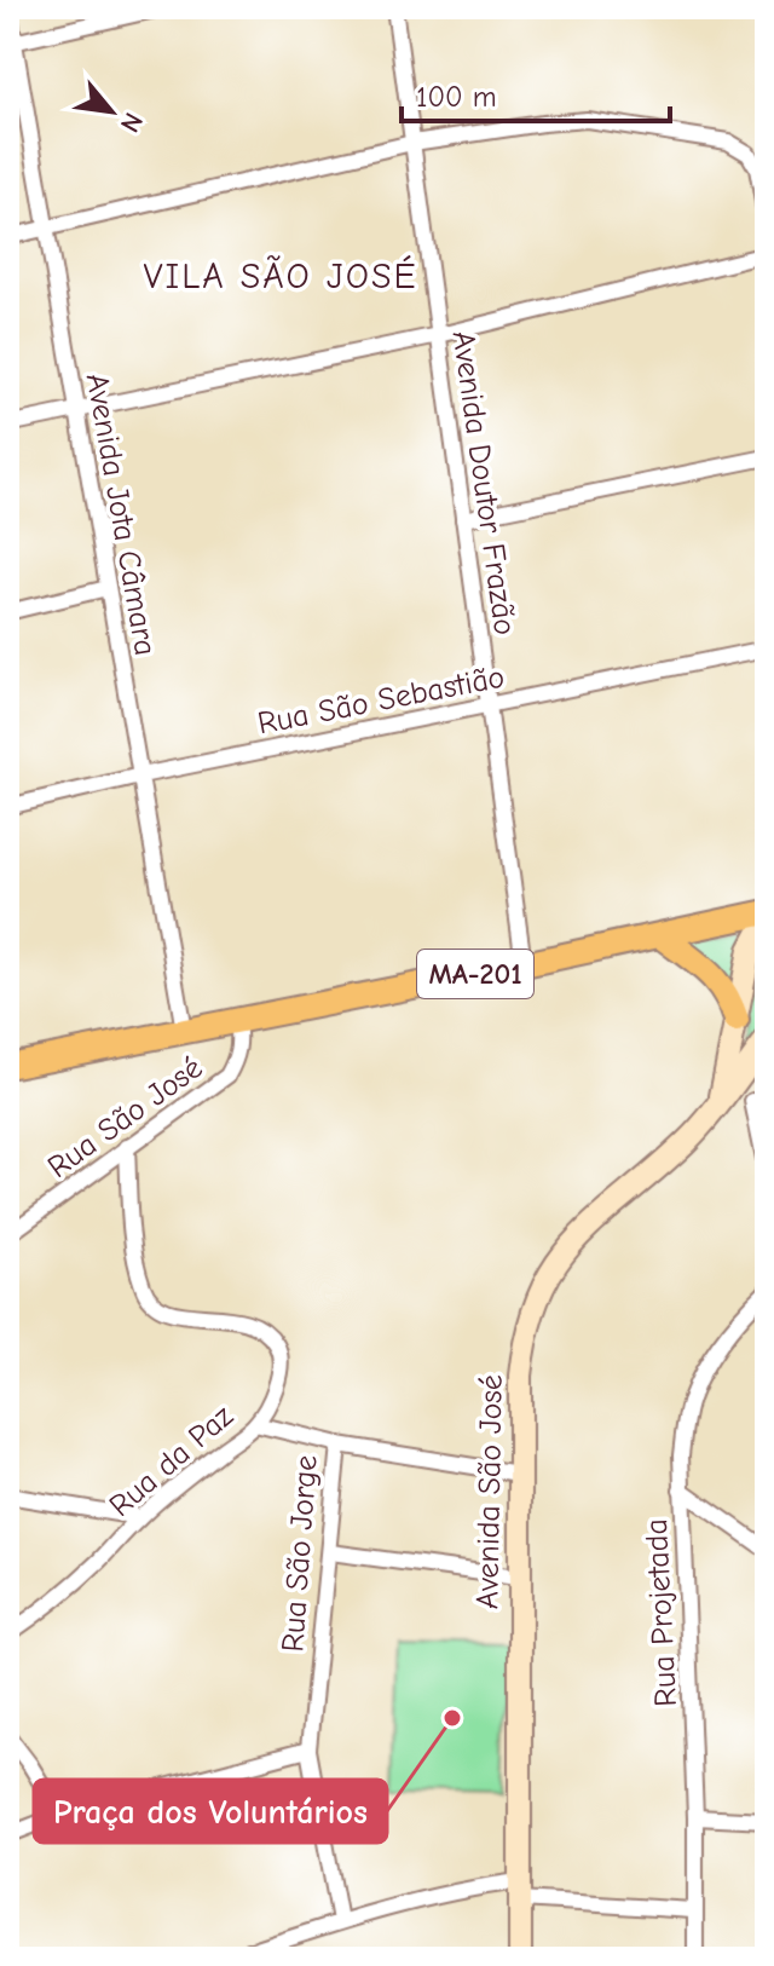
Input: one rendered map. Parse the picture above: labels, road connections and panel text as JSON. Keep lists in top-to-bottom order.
{
  "streets": {
    "main road": ["MA-201"],
    "street": [
      "Avenida Doutor Frazão",
      "Avenida Jota Câmara",
      "Rua São Sebastião",
      "Rua São José",
      "Rua da Paz",
      "Avenida São José",
      "Rua São Jorge",
      "Rua Projetada"
    ]
  },
  "crossings": [
    ["Avenida Doutor Frazão", "Rua São Sebastião"],
    ["Avenida Doutor Frazão", "MA-201"],
    ["Avenida Jota Câmara", "Rua São Sebastião"],
    ["Avenida Jota Câmara", "MA-201"],
    ["MA-201", "Rua São José"],
    ["MA-201", "Avenida São José"],
    ["Rua São José", "Rua da Paz"],
    ["Rua da Paz", "Rua São Jorge"]
  ],
  "districts": ["VILA SÃO JOSÉ"],
  "places": ["Praça dos Voluntários"],
  "scale_bar": "100 m",
  "north": "bottom right"
}
